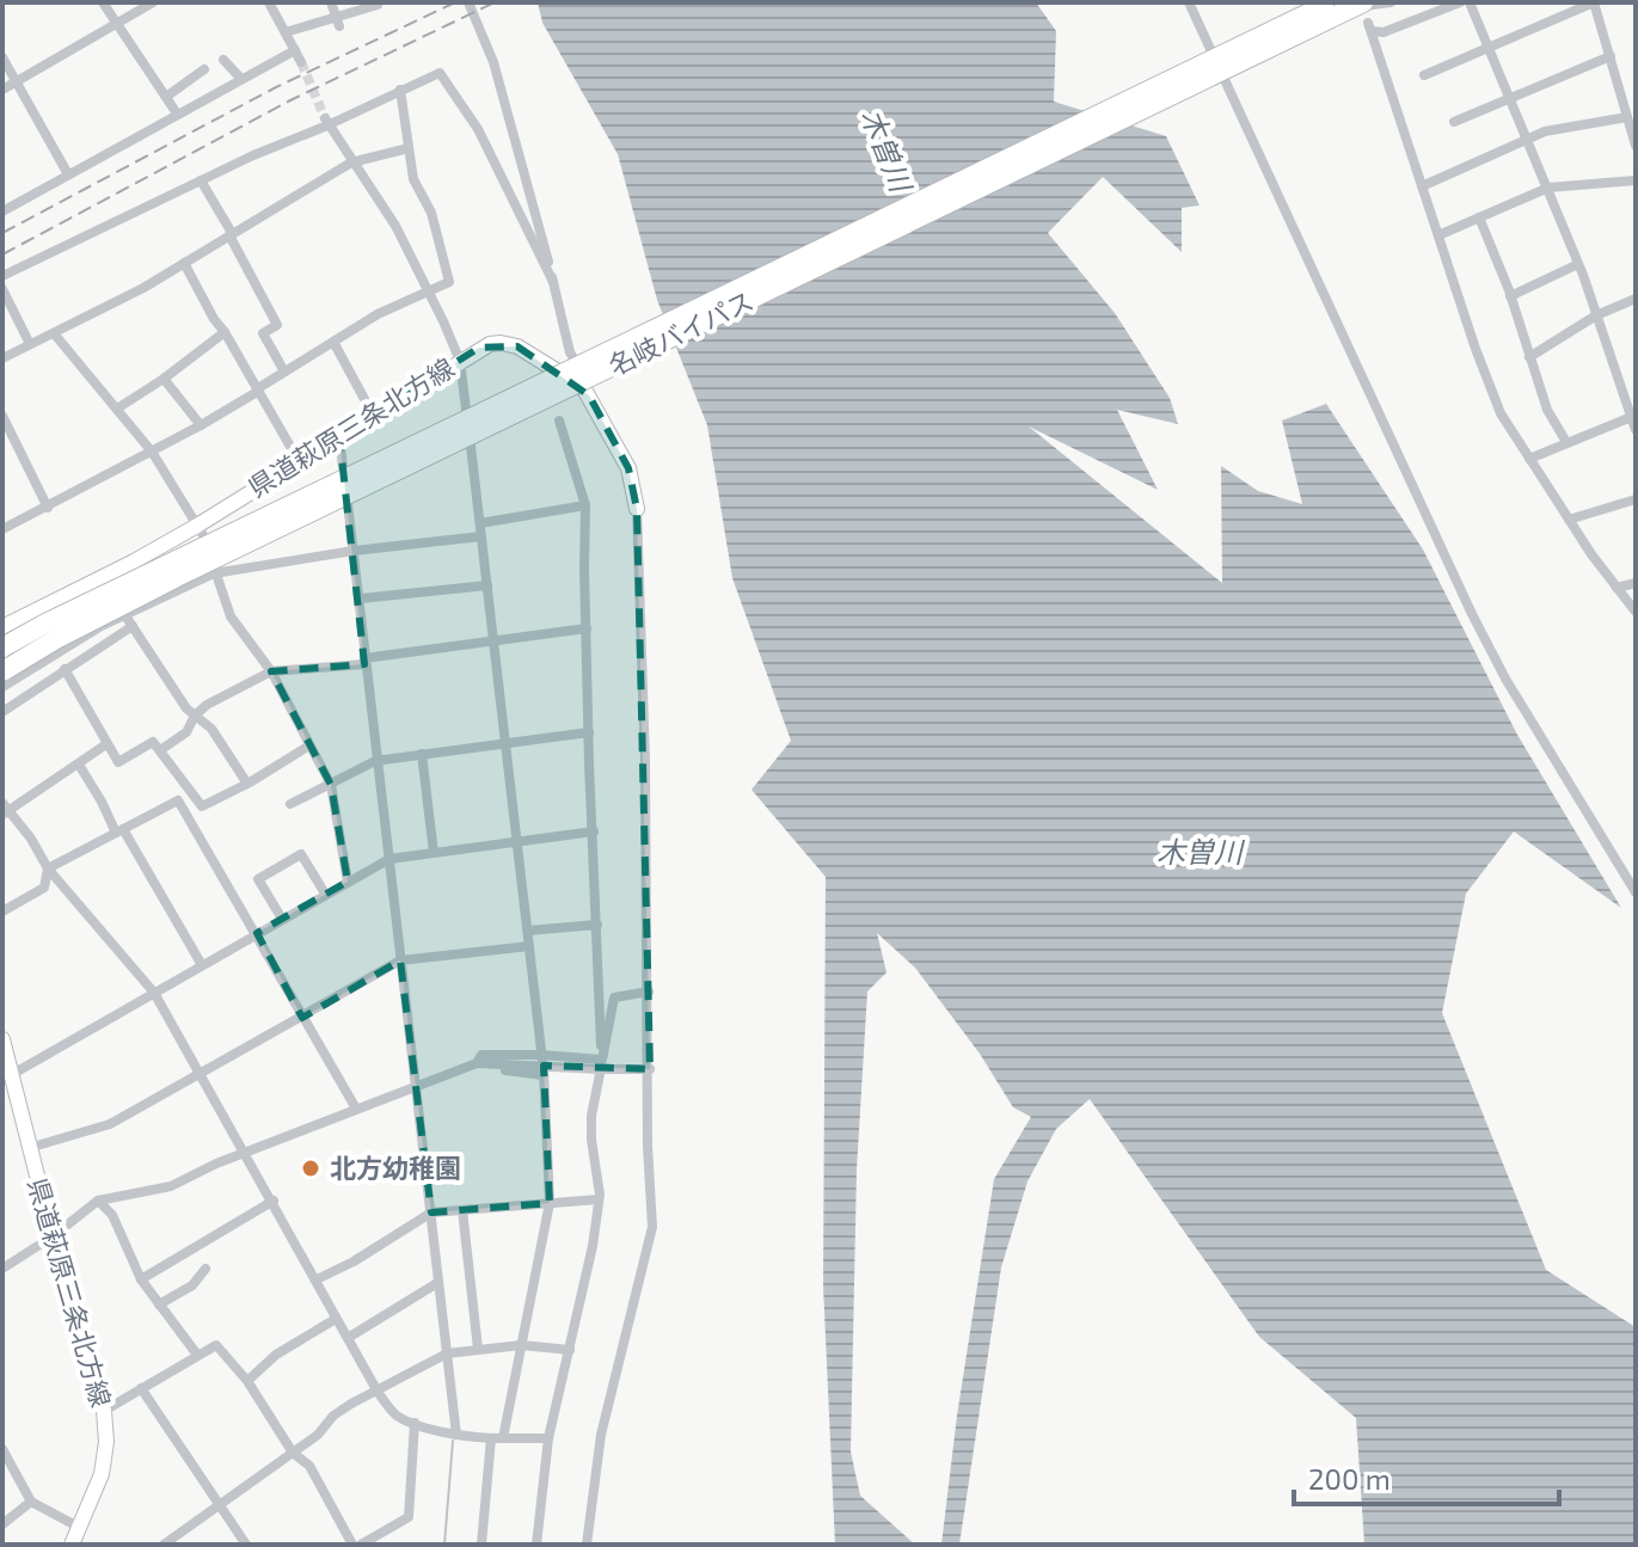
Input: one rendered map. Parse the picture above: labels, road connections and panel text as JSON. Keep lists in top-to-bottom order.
{
  "streets": {
    "highway": ["名岐バイパス"],
    "main road": ["県道萩原三条北方線"]
  },
  "water": ["木曽川"],
  "places": ["北方幼稚園"],
  "scale_bar": "200 m"
}
